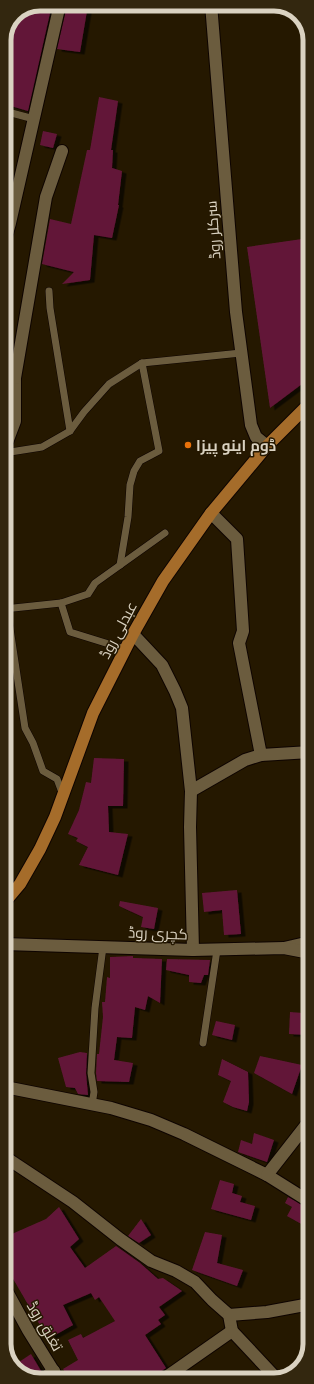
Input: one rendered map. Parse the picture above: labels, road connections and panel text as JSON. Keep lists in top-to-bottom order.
{
  "streets": {
    "main road": ["عبدلی روڈ"],
    "street": ["سرکلر روڈ", "کچری روڈ", "تغلق روڈ"]
  },
  "crossings": [
    ["سرکلر روڈ", "عبدلی روڈ"]
  ],
  "places": ["ڈوم اینو پیزا"]
}
